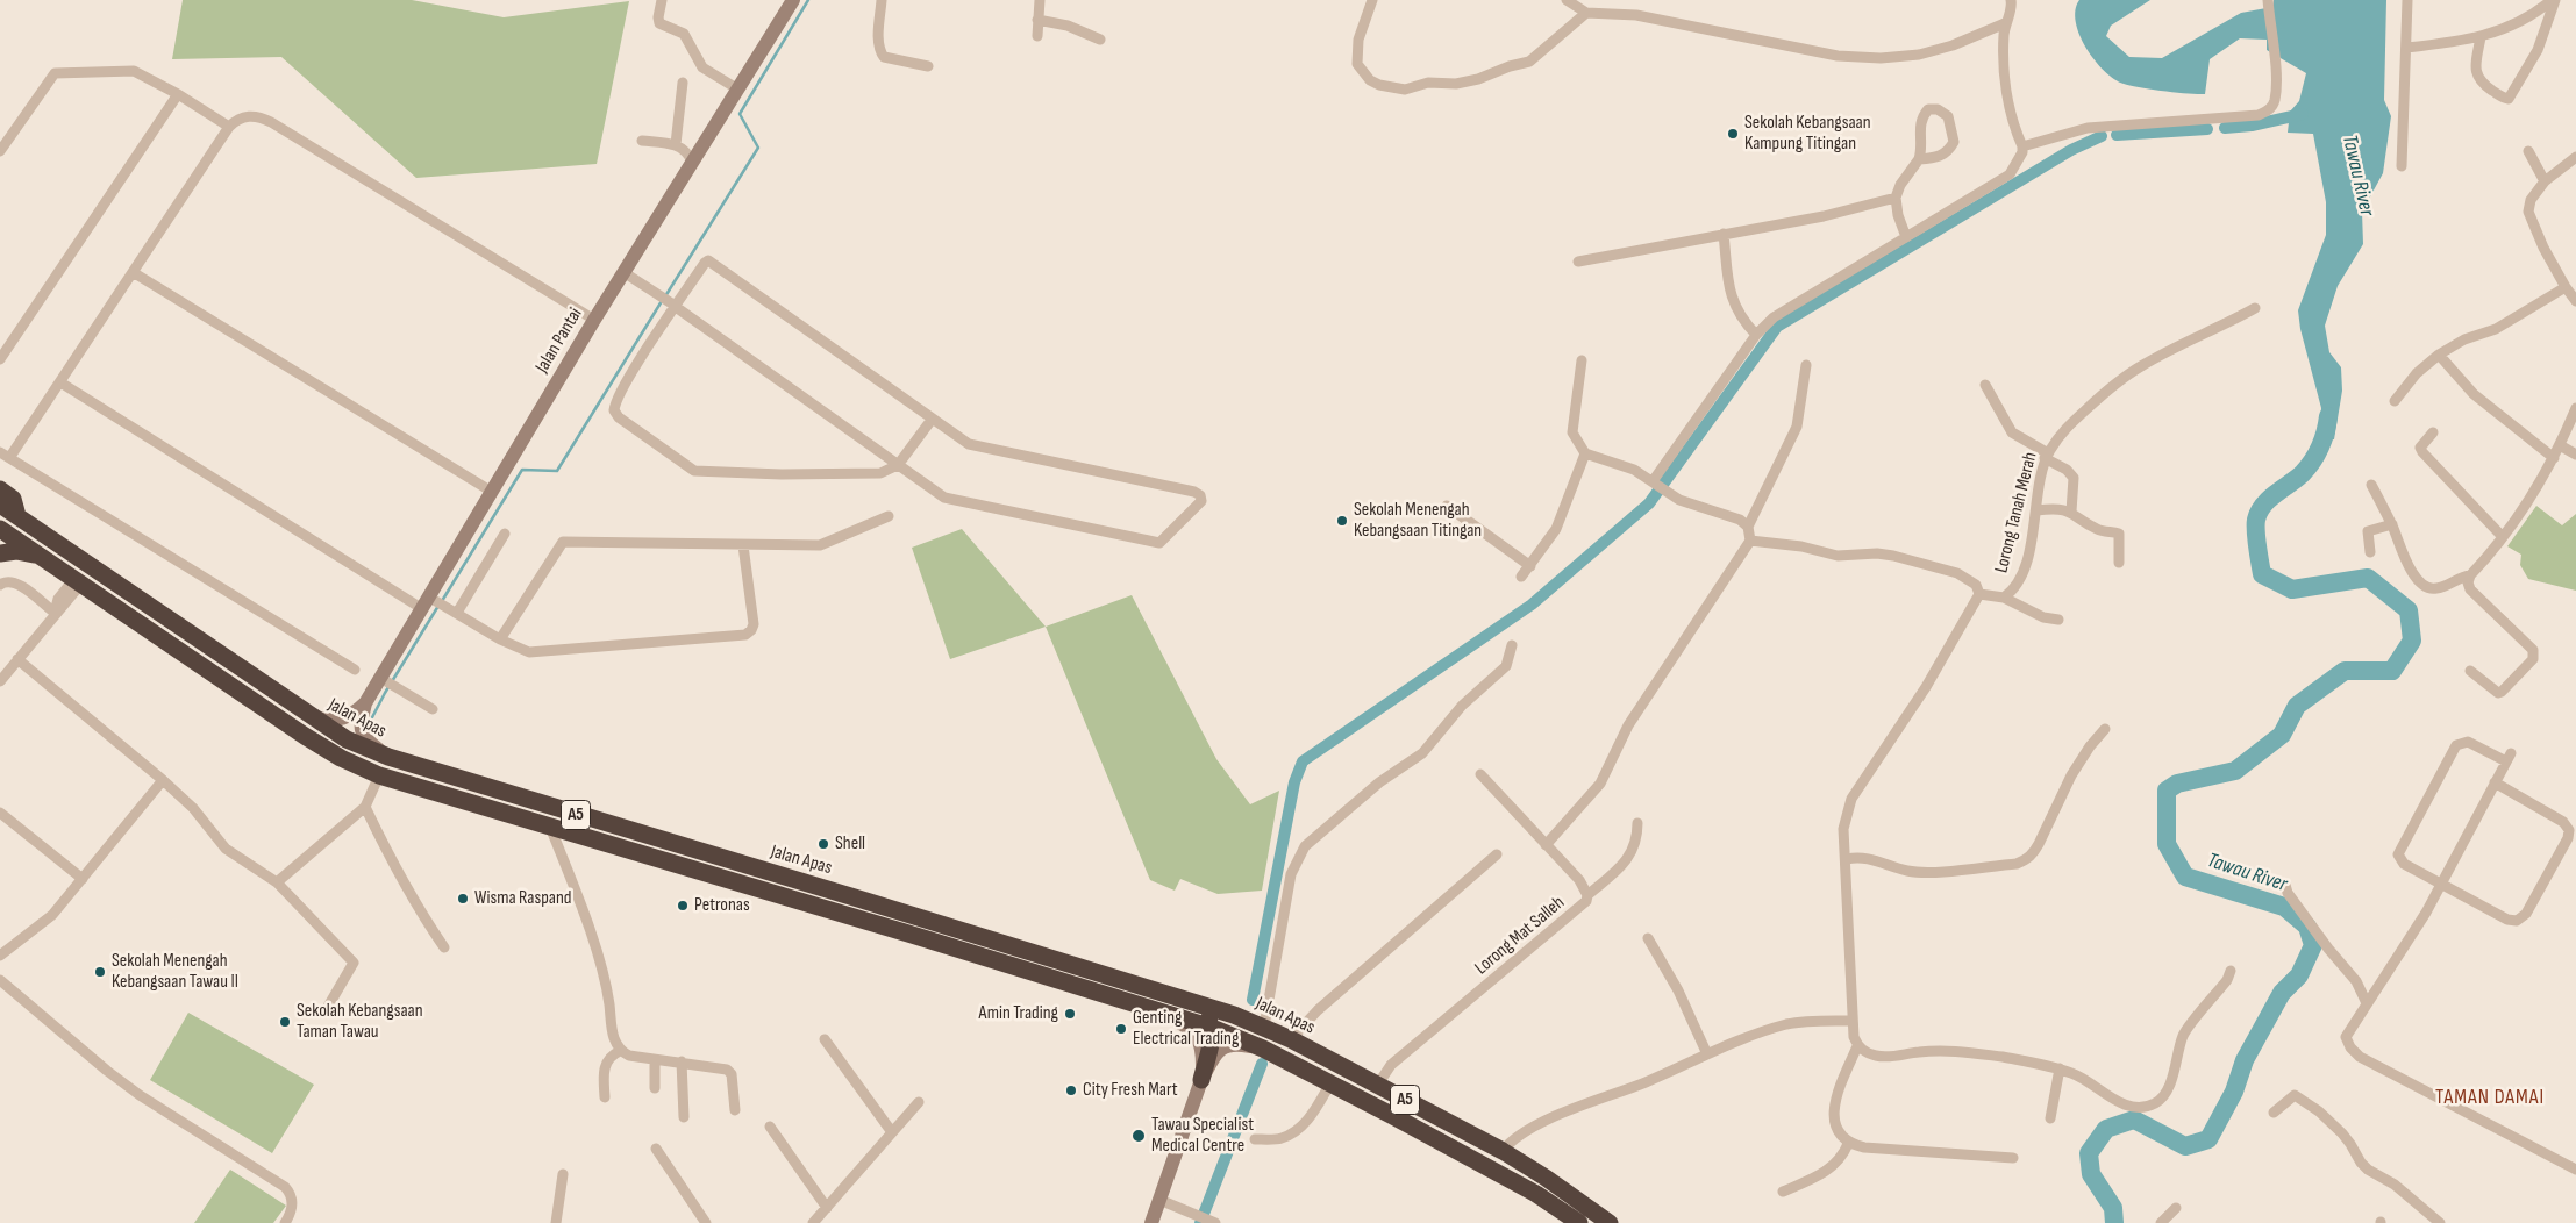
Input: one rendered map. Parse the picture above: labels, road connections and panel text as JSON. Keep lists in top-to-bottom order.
{
  "streets": {
    "highway": ["Jalan Apas", "A5"],
    "street": ["Jalan Pantai", "Lorong Tanah Merah", "Lorong Mat Salleh"]
  },
  "crossings": [
    ["Jalan Apas", "Lorong Mat Salleh"]
  ],
  "districts": ["TAMAN DAMAI"],
  "water": ["Tawau River"],
  "places": [
    "Sekolah Kebangsaan Kampung Titingan",
    "Sekolah Menengah Kebangsaan Titingan",
    "Shell",
    "Wisma Raspand",
    "Petronas",
    "Sekolah Menengah Kebangsaan Tawau II",
    "Amin Trading",
    "Sekolah Kebangsaan Taman Tawau",
    "Genting Electrical Trading",
    "City Fresh Mart",
    "Tawau Specialist Medical Centre"
  ]
}
